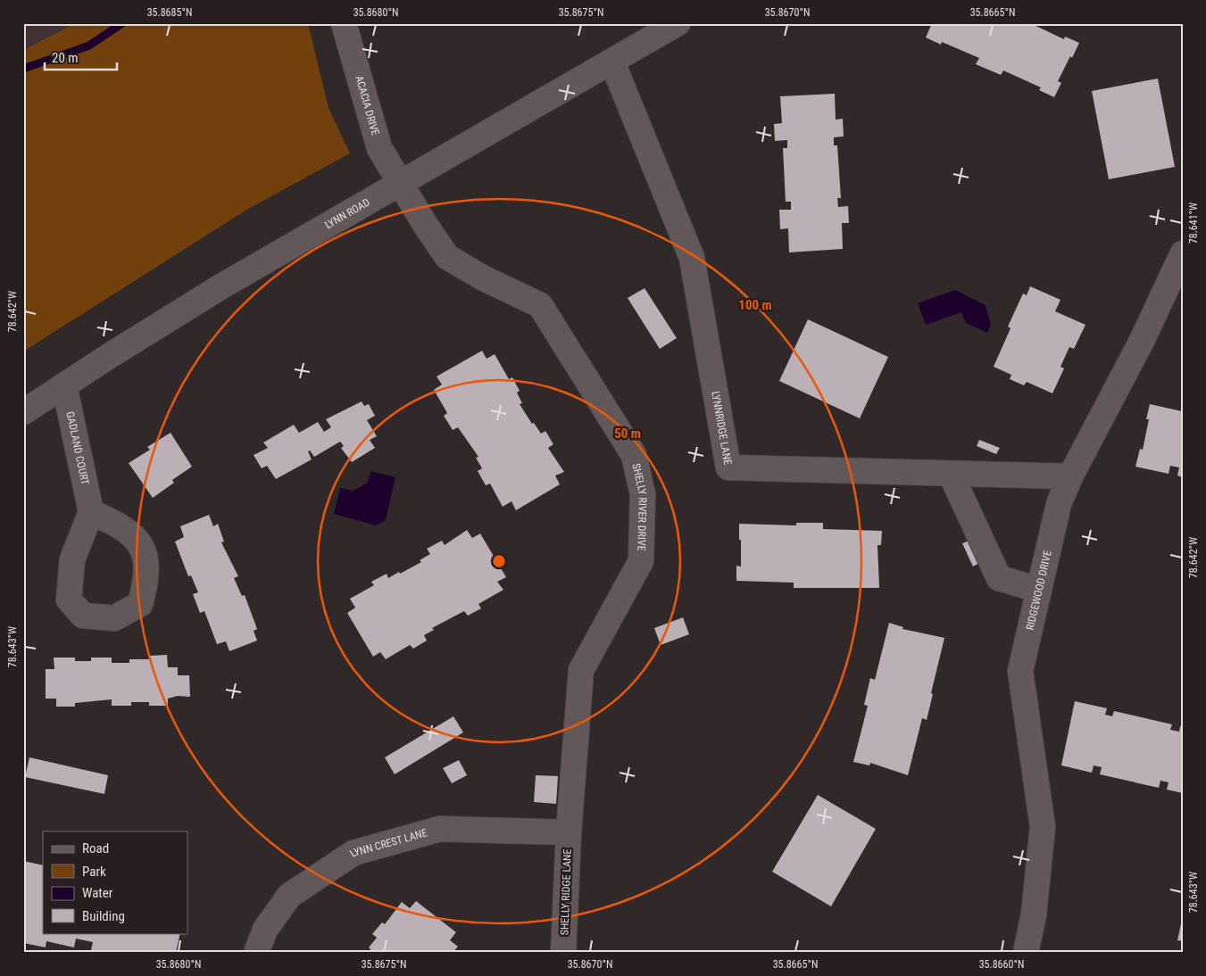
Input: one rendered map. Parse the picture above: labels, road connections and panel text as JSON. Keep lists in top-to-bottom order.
{
  "streets": {
    "street": [
      "ACACIA DRIVE",
      "LYNN ROAD",
      "LYNNRIDGE LANE",
      "GADLAND COURT",
      "SHELLY RIVER DRIVE",
      "RIDGEWOOD DRIVE",
      "LYNN CREST LANE",
      "SHELLY RIDGE LANE"
    ]
  },
  "crossings": [
    ["ACACIA DRIVE", "LYNN ROAD"],
    ["ACACIA DRIVE", "SHELLY RIVER DRIVE"],
    ["LYNN ROAD", "LYNNRIDGE LANE"],
    ["LYNN ROAD", "GADLAND COURT"],
    ["LYNN ROAD", "SHELLY RIVER DRIVE"],
    ["LYNNRIDGE LANE", "RIDGEWOOD DRIVE"],
    ["SHELLY RIVER DRIVE", "LYNN CREST LANE"],
    ["SHELLY RIVER DRIVE", "SHELLY RIDGE LANE"],
    ["LYNN CREST LANE", "SHELLY RIDGE LANE"]
  ],
  "legend": [
    "Road",
    "Park",
    "Water",
    "Building"
  ],
  "scale_bar": "20 m",
  "coordinates": [
    "35.8685°N",
    "35.8680°N",
    "35.8675°N",
    "35.8670°N",
    "35.8665°N",
    "78.641°W",
    "78.642°W",
    "78.643°W",
    "35.8660°N"
  ],
  "rings": ["100 m", "50 m"]
}
